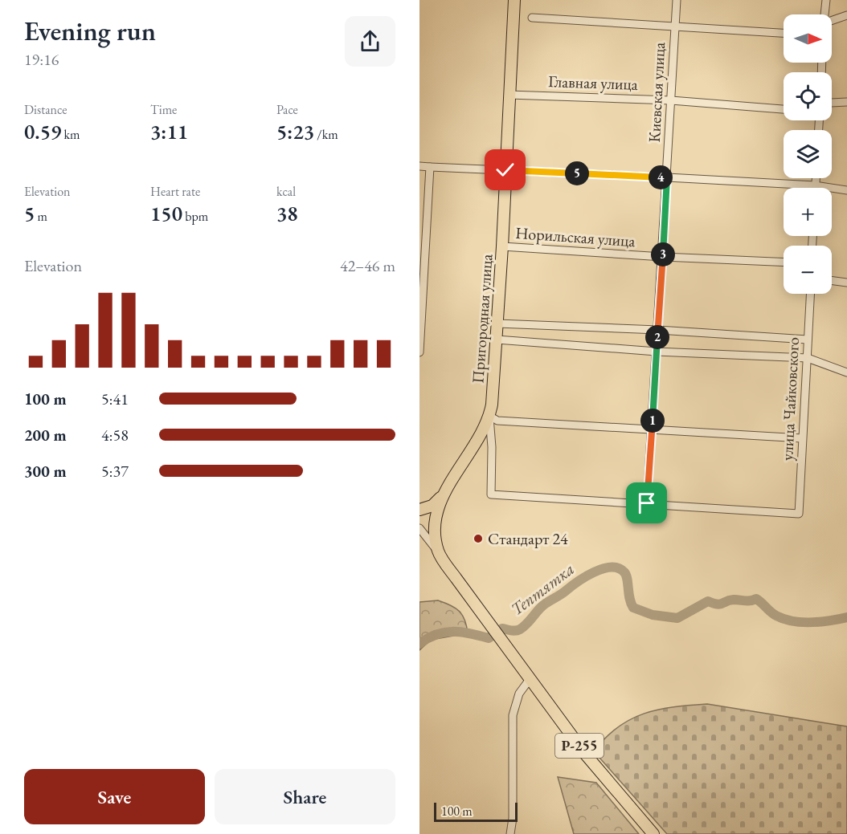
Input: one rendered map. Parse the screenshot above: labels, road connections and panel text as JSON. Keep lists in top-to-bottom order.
{
  "streets": {
    "highway": ["Пригородная улица", "Р-255"],
    "street": [
      "Главная улица",
      "Киевская улица",
      "Норильская улица",
      "улица Чайковского"
    ]
  },
  "crossings": [
    ["Главная улица", "Киевская улица"],
    ["Главная улица", "Пригородная улица"],
    ["Киевская улица", "Норильская улица"],
    ["Киевская улица", "улица Чайковского"],
    ["Норильская улица", "Пригородная улица"],
    ["Пригородная улица", "Р-255"]
  ],
  "water": ["Тептятка"],
  "places": ["Стандарт 24"],
  "scale_bar": "100 m",
  "north": "right",
  "page": {
    "heading": ["Evening run", "19:16"],
    "map_buttons": ["+", "−"],
    "stats": [
      ["Distance", "0.59 km"],
      ["Time", "3:11"],
      ["Pace", "5:23 /km"],
      ["Elevation", "5 m"],
      ["Heart rate", "150 bpm"],
      ["kcal", "38"]
    ],
    "pins": [
      "5",
      "4",
      "3",
      "2",
      "1"
    ],
    "chart": ["Elevation", "42–46 m"],
    "list": [
      {
        "name": "100 m",
        "note": "5:41"
      },
      {
        "name": "200 m",
        "note": "4:58"
      },
      {
        "name": "300 m",
        "note": "5:37"
      }
    ],
    "buttons": ["Save", "Share"],
    "scale": "100 m"
  }
}
